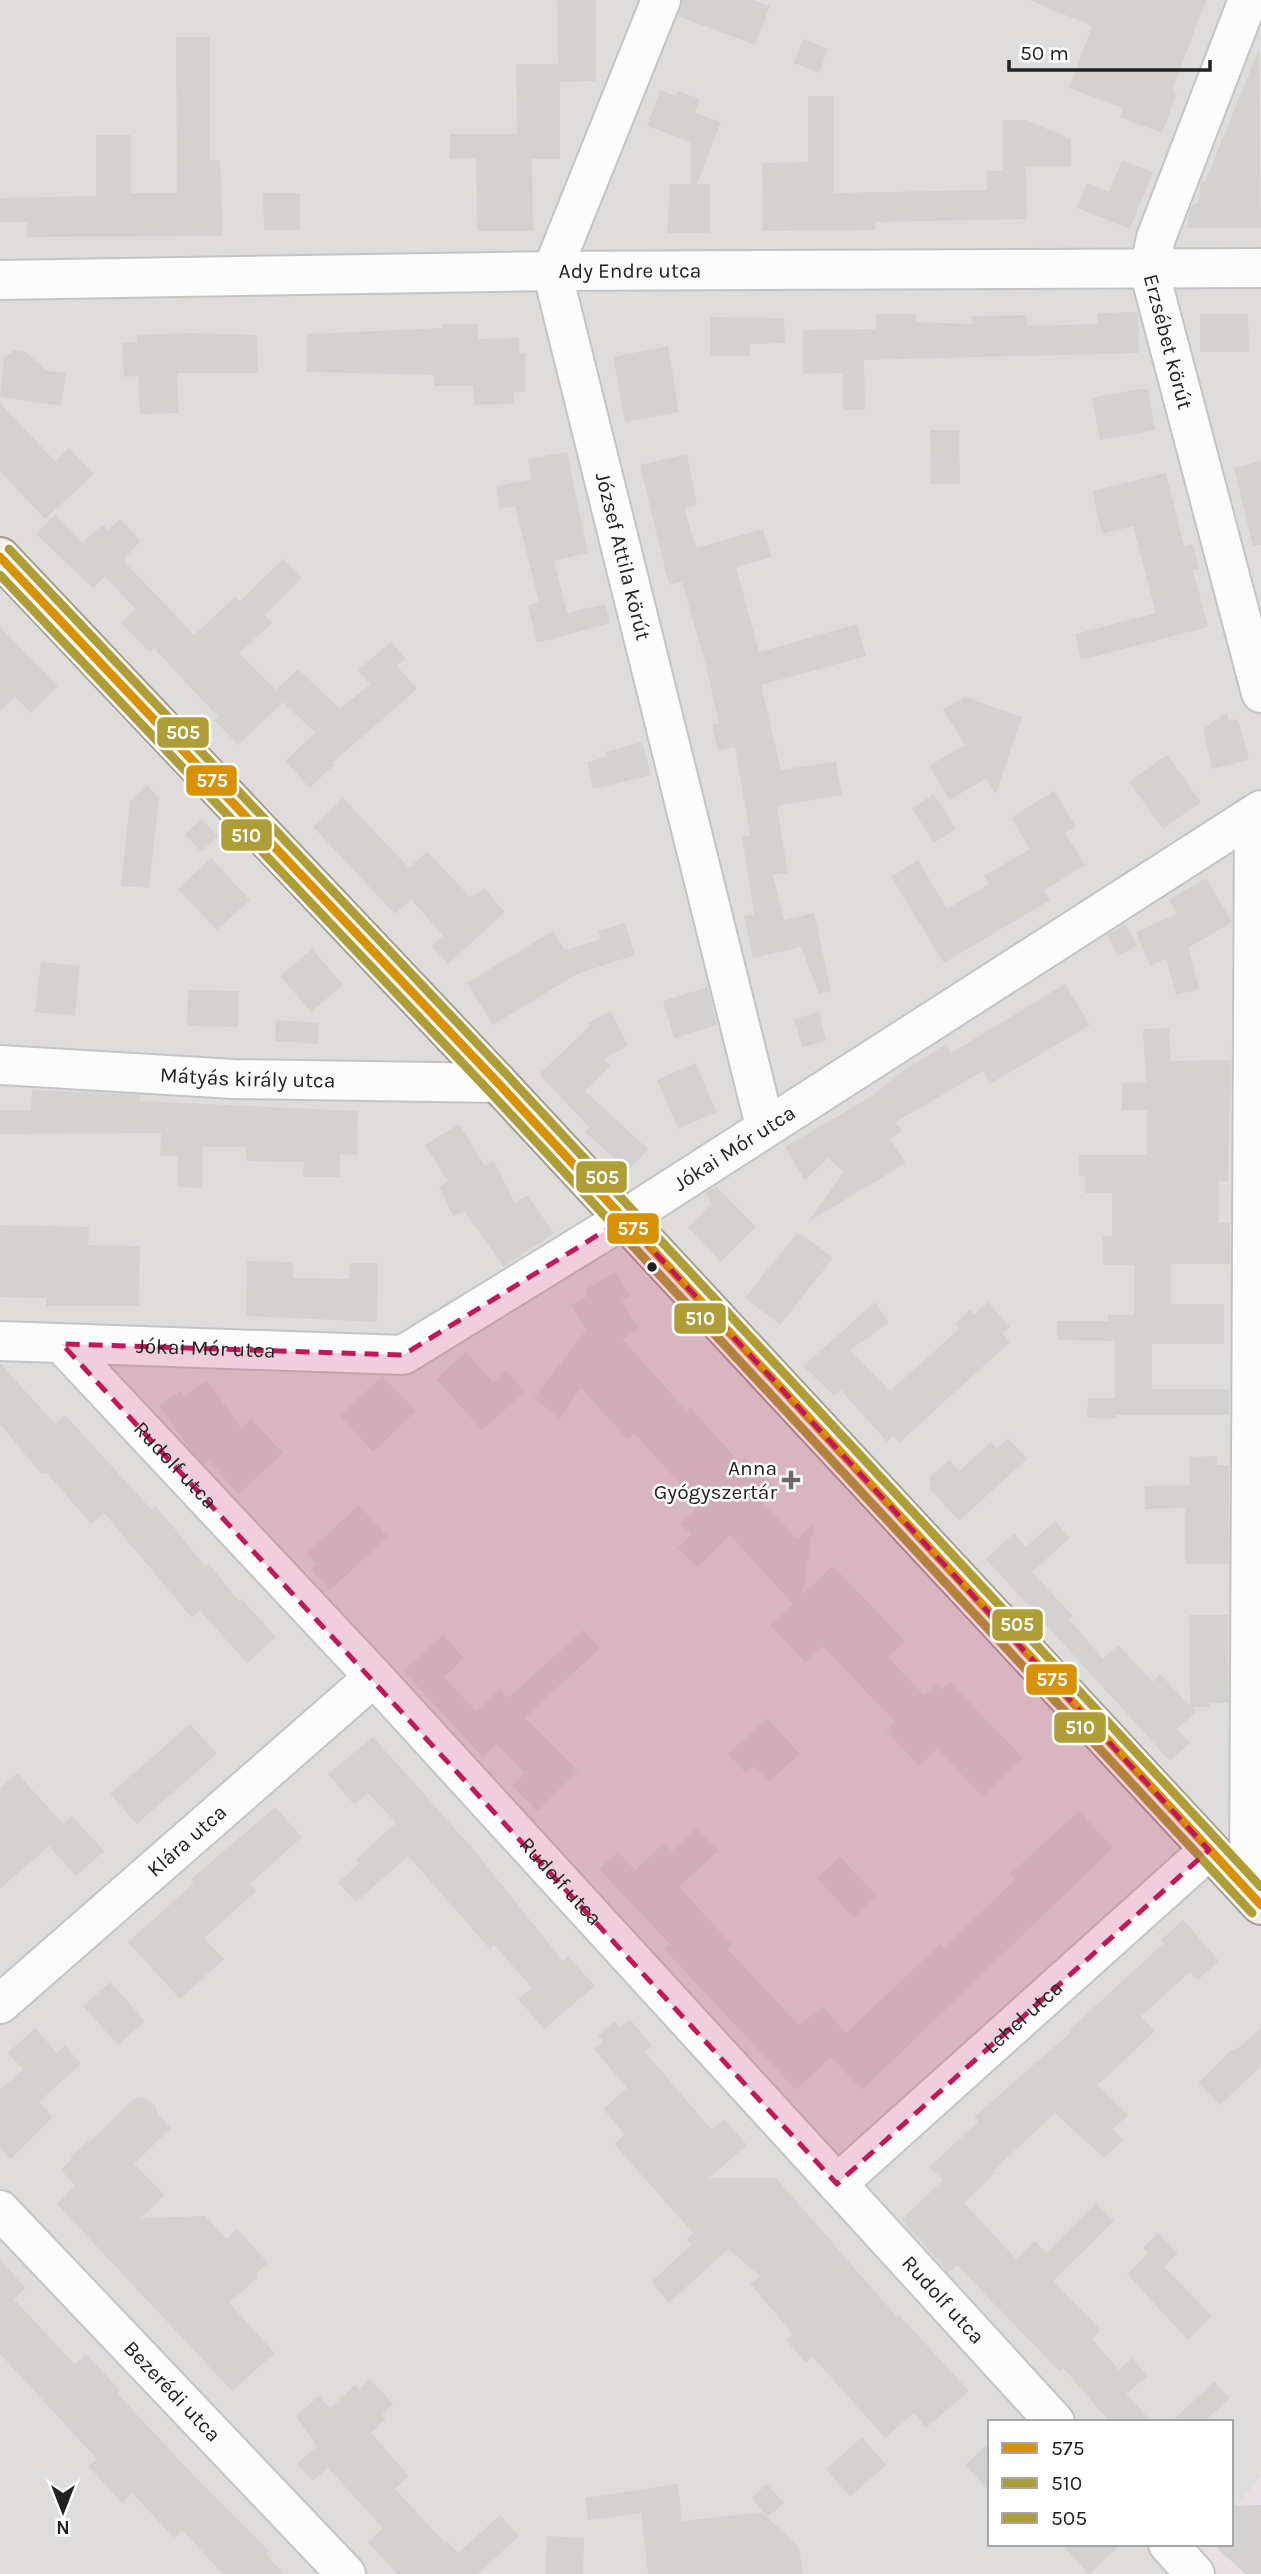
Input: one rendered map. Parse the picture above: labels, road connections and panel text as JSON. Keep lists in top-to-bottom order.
{
  "streets": {
    "street": [
      "Ady Endre utca",
      "Erzsébet körút",
      "József Attila körút",
      "Mátyás király utca",
      "Jókai Mór utca",
      "Rudolf utca",
      "Klára utca",
      "Lehel utca",
      "Bezerédi utca"
    ]
  },
  "crossings": [
    ["Ady Endre utca", "Erzsébet körút"],
    ["Ady Endre utca", "József Attila körút"],
    ["József Attila körút", "Jókai Mór utca"],
    ["Jókai Mór utca", "Rudolf utca"],
    ["Rudolf utca", "Klára utca"],
    ["Rudolf utca", "Lehel utca"]
  ],
  "places": {
    "health": ["Anna Gyógyszertár"]
  },
  "lines": ["transit line 505", "transit line 575", "transit line 510"],
  "legend": ["575", "510", "505"],
  "scale_bar": "50 m",
  "north": "bottom"
}
